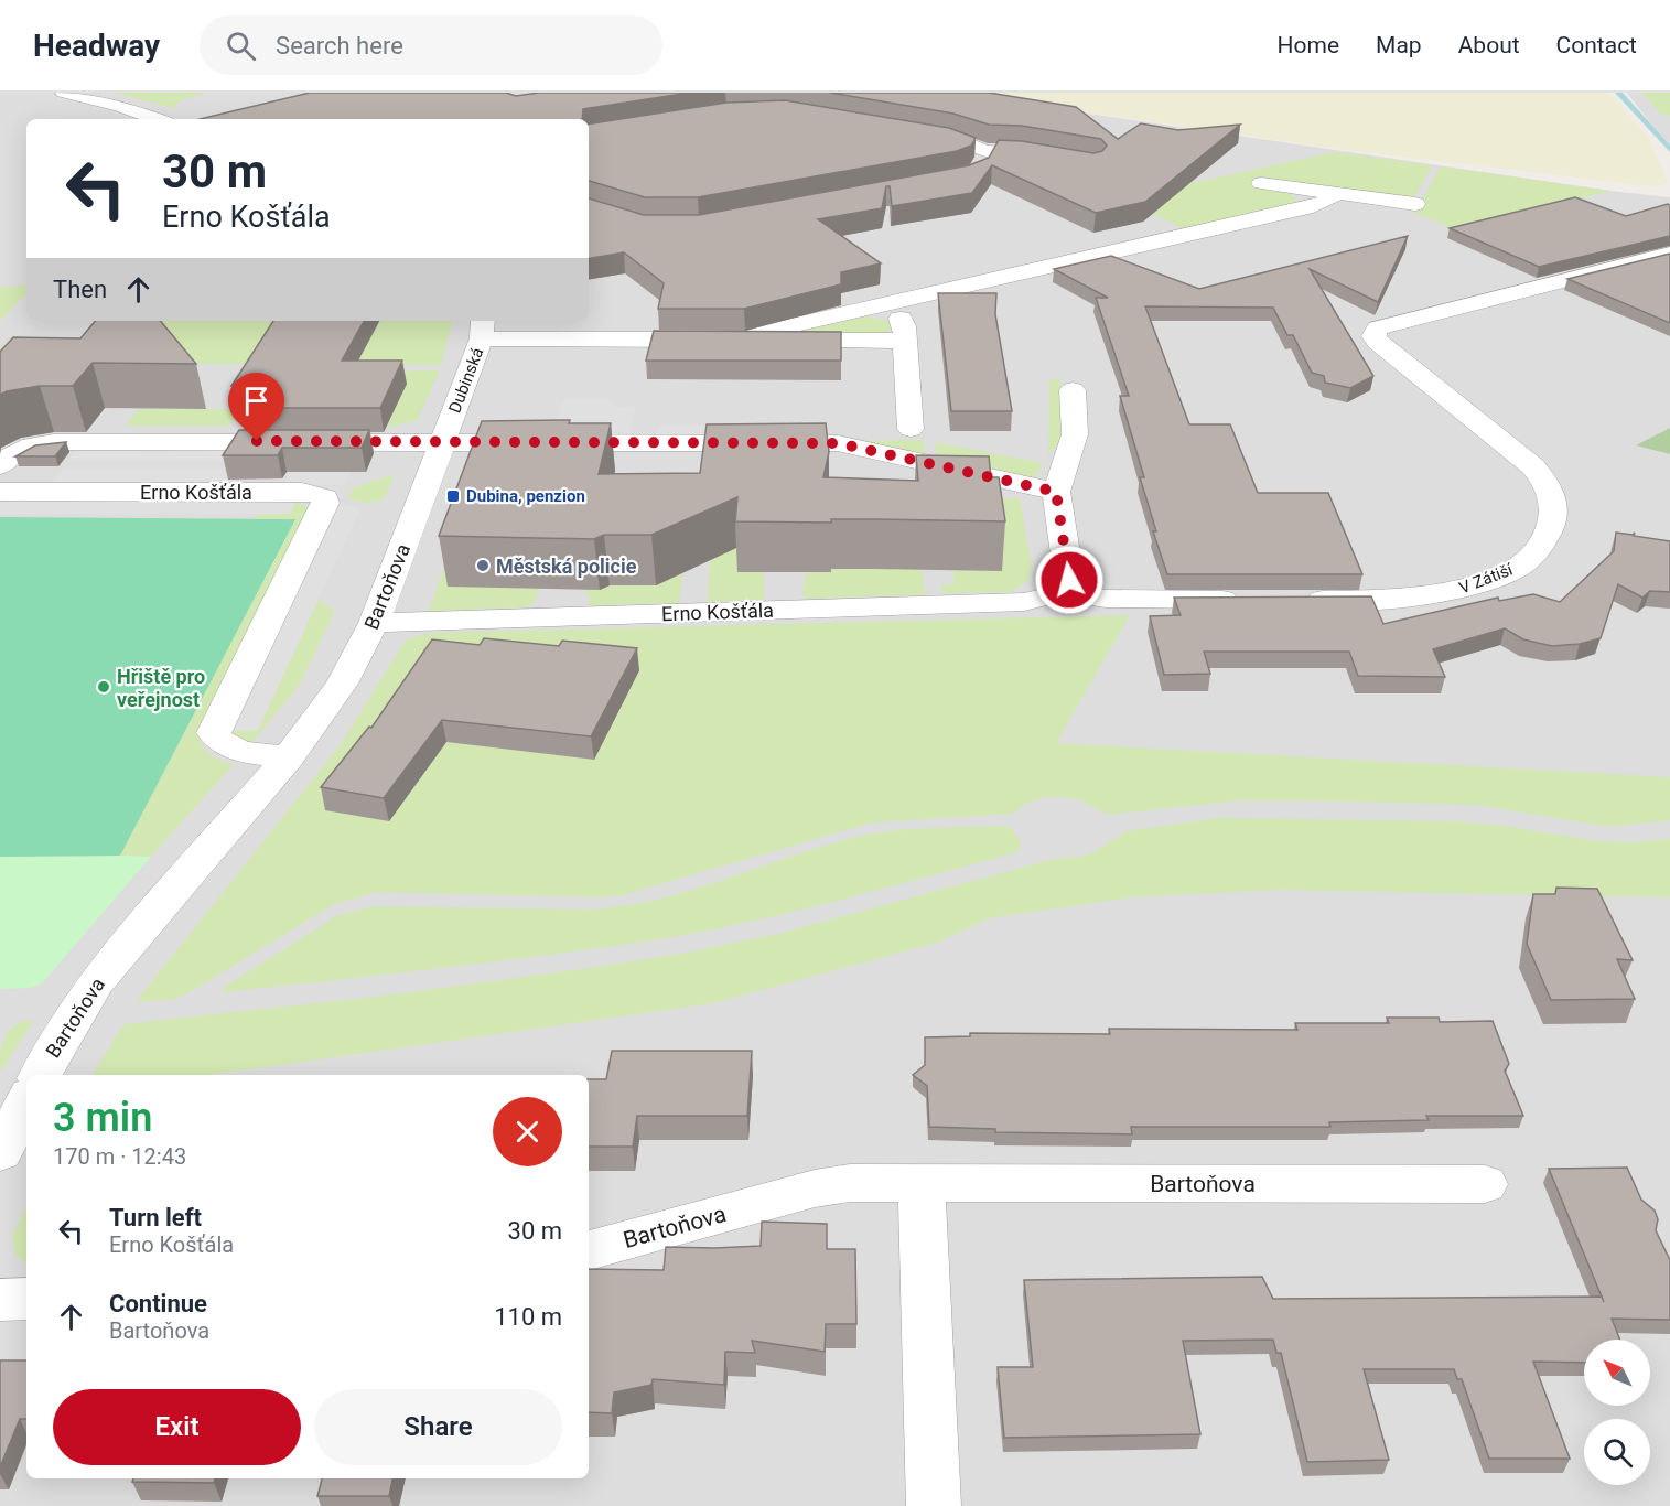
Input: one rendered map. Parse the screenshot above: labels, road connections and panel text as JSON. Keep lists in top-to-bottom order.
{
  "streets": {
    "street": [
      "Dubinská",
      "Erno Košťála",
      "V Zátiší",
      "Bartoňova"
    ]
  },
  "crossings": [
    ["Dubinská", "Bartoňova"],
    ["Erno Košťála", "Bartoňova"]
  ],
  "places": {
    "transit": ["Dubina, penzion"],
    "other": ["Městská policie", "Hřiště pro veřejnost"]
  },
  "north": "top left",
  "page": {
    "header": "Headway",
    "search": "Search here",
    "nav": [
      "Home",
      "Map",
      "About",
      "Contact"
    ],
    "turn": ["30 m", "Erno Košťála"],
    "then": "Then",
    "heading": ["3 min", "170 m · 12:43"],
    "list": [
      {
        "name": "Turn left",
        "note": "Erno Košťála",
        "value": "30 m"
      },
      {
        "name": "Continue",
        "note": "Bartoňova",
        "value": "110 m"
      }
    ],
    "buttons": ["Exit", "Share"]
  }
}
